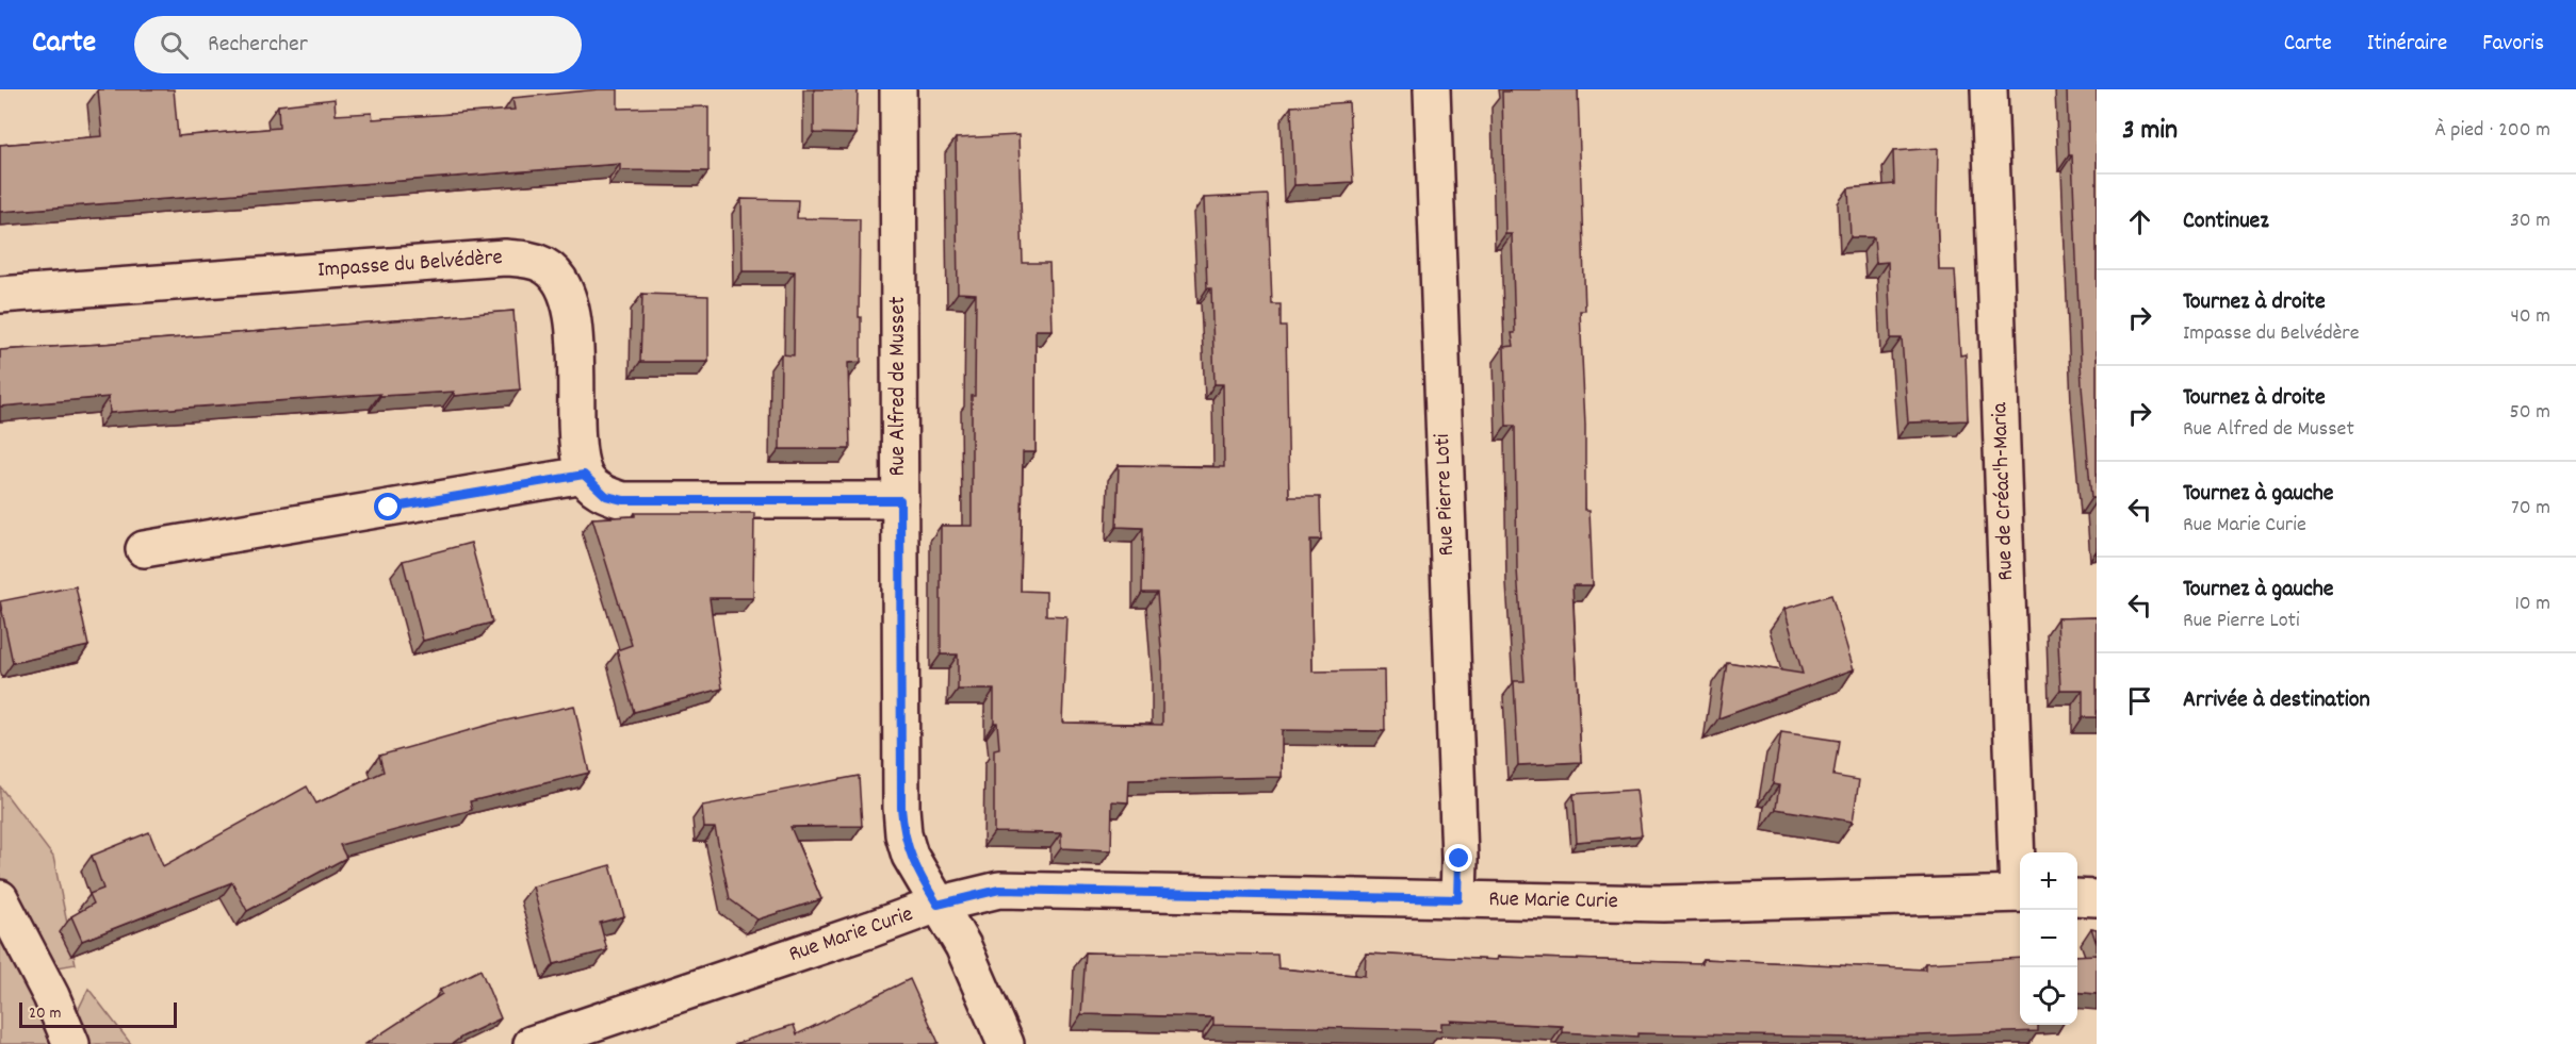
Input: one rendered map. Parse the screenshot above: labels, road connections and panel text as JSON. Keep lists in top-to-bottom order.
{
  "streets": {
    "street": [
      "Impasse du Belvédère",
      "Rue Alfred de Musset",
      "Rue de Créac'h-Maria",
      "Rue Pierre Loti",
      "Rue Marie Curie"
    ]
  },
  "crossings": [
    ["Rue Alfred de Musset", "Rue Marie Curie"],
    ["Rue Pierre Loti", "Rue Marie Curie"]
  ],
  "scale_bar": "20 m",
  "page": {
    "header": "Carte",
    "search": "Rechercher",
    "nav": ["Carte", "Itinéraire", "Favoris"],
    "heading": ["3 min", "À pied · 200 m"],
    "list": [
      ["Continuez", "30 m"],
      ["Tournez à droite", "Impasse du Belvédère", "40 m"],
      ["Tournez à droite", "Rue Alfred de Musset", "50 m"],
      ["Tournez à gauche", "Rue Marie Curie", "70 m"],
      ["Tournez à gauche", "Rue Pierre Loti", "10 m"],
      "Arrivée à destination"
    ],
    "map_buttons": ["+", "−"],
    "scale": "20 m"
  }
}
